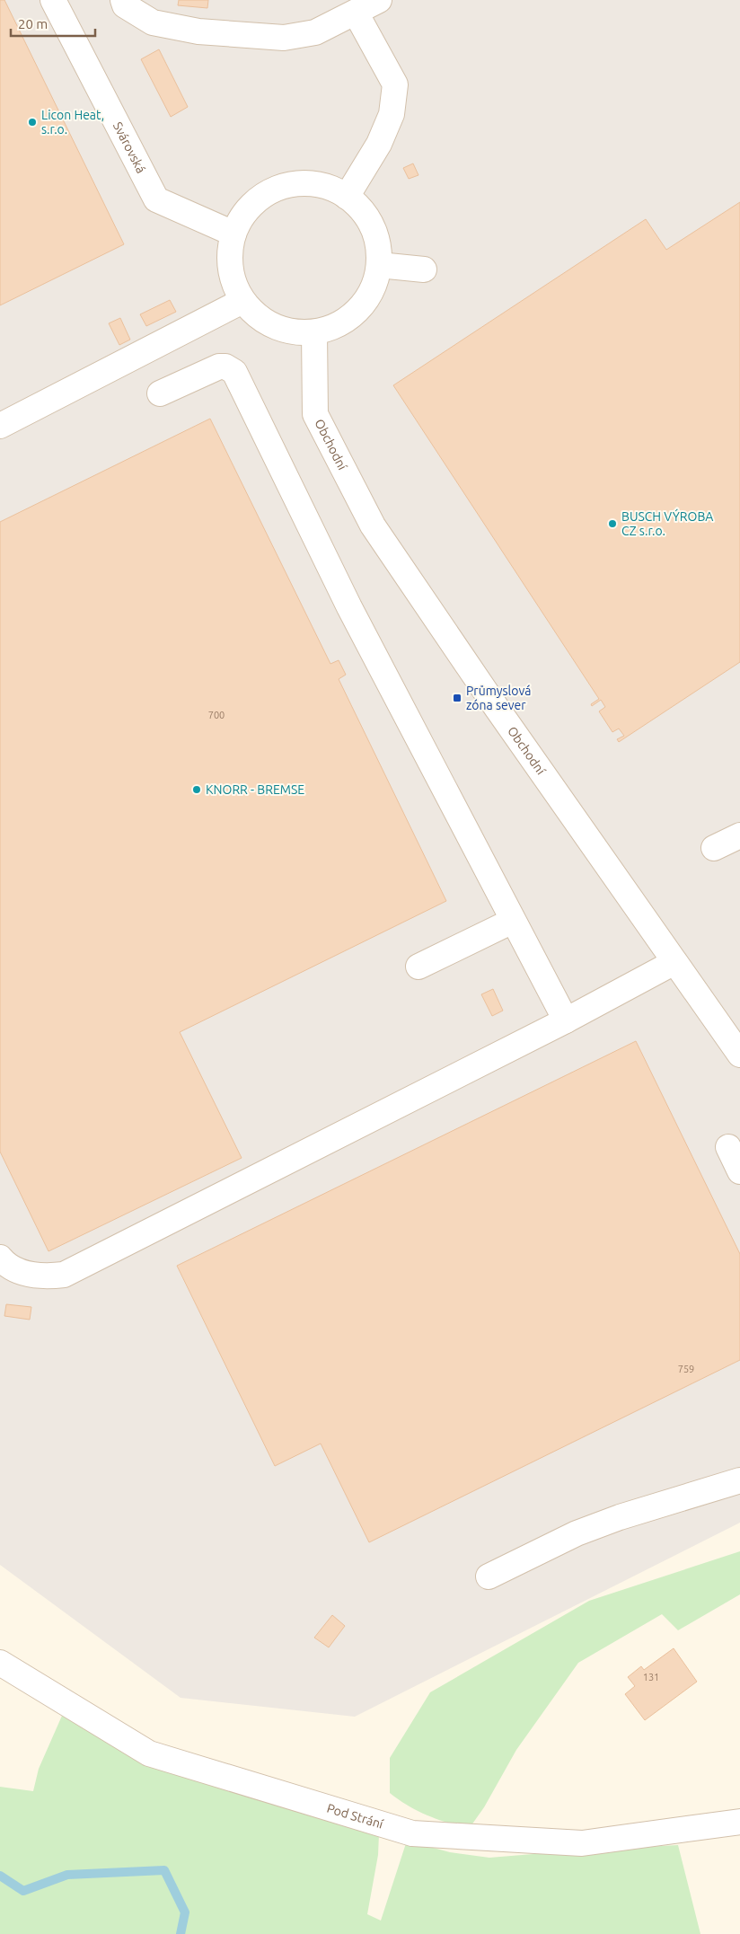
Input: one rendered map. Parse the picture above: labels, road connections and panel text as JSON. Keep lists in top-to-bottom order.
{
  "streets": {
    "street": ["Svárovská", "Obchodní", "Pod Strání"]
  },
  "crossings": [
    ["Svárovská", "Obchodní"]
  ],
  "places": {
    "other": ["Licon Heat, s.r.o.", "BUSCH VÝROBA CZ s.r.o.", "KNORR - BREMSE"],
    "transit": ["Průmyslová zóna sever"]
  },
  "house_numbers": ["700", "759", "131"],
  "scale_bar": "20 m"
}
